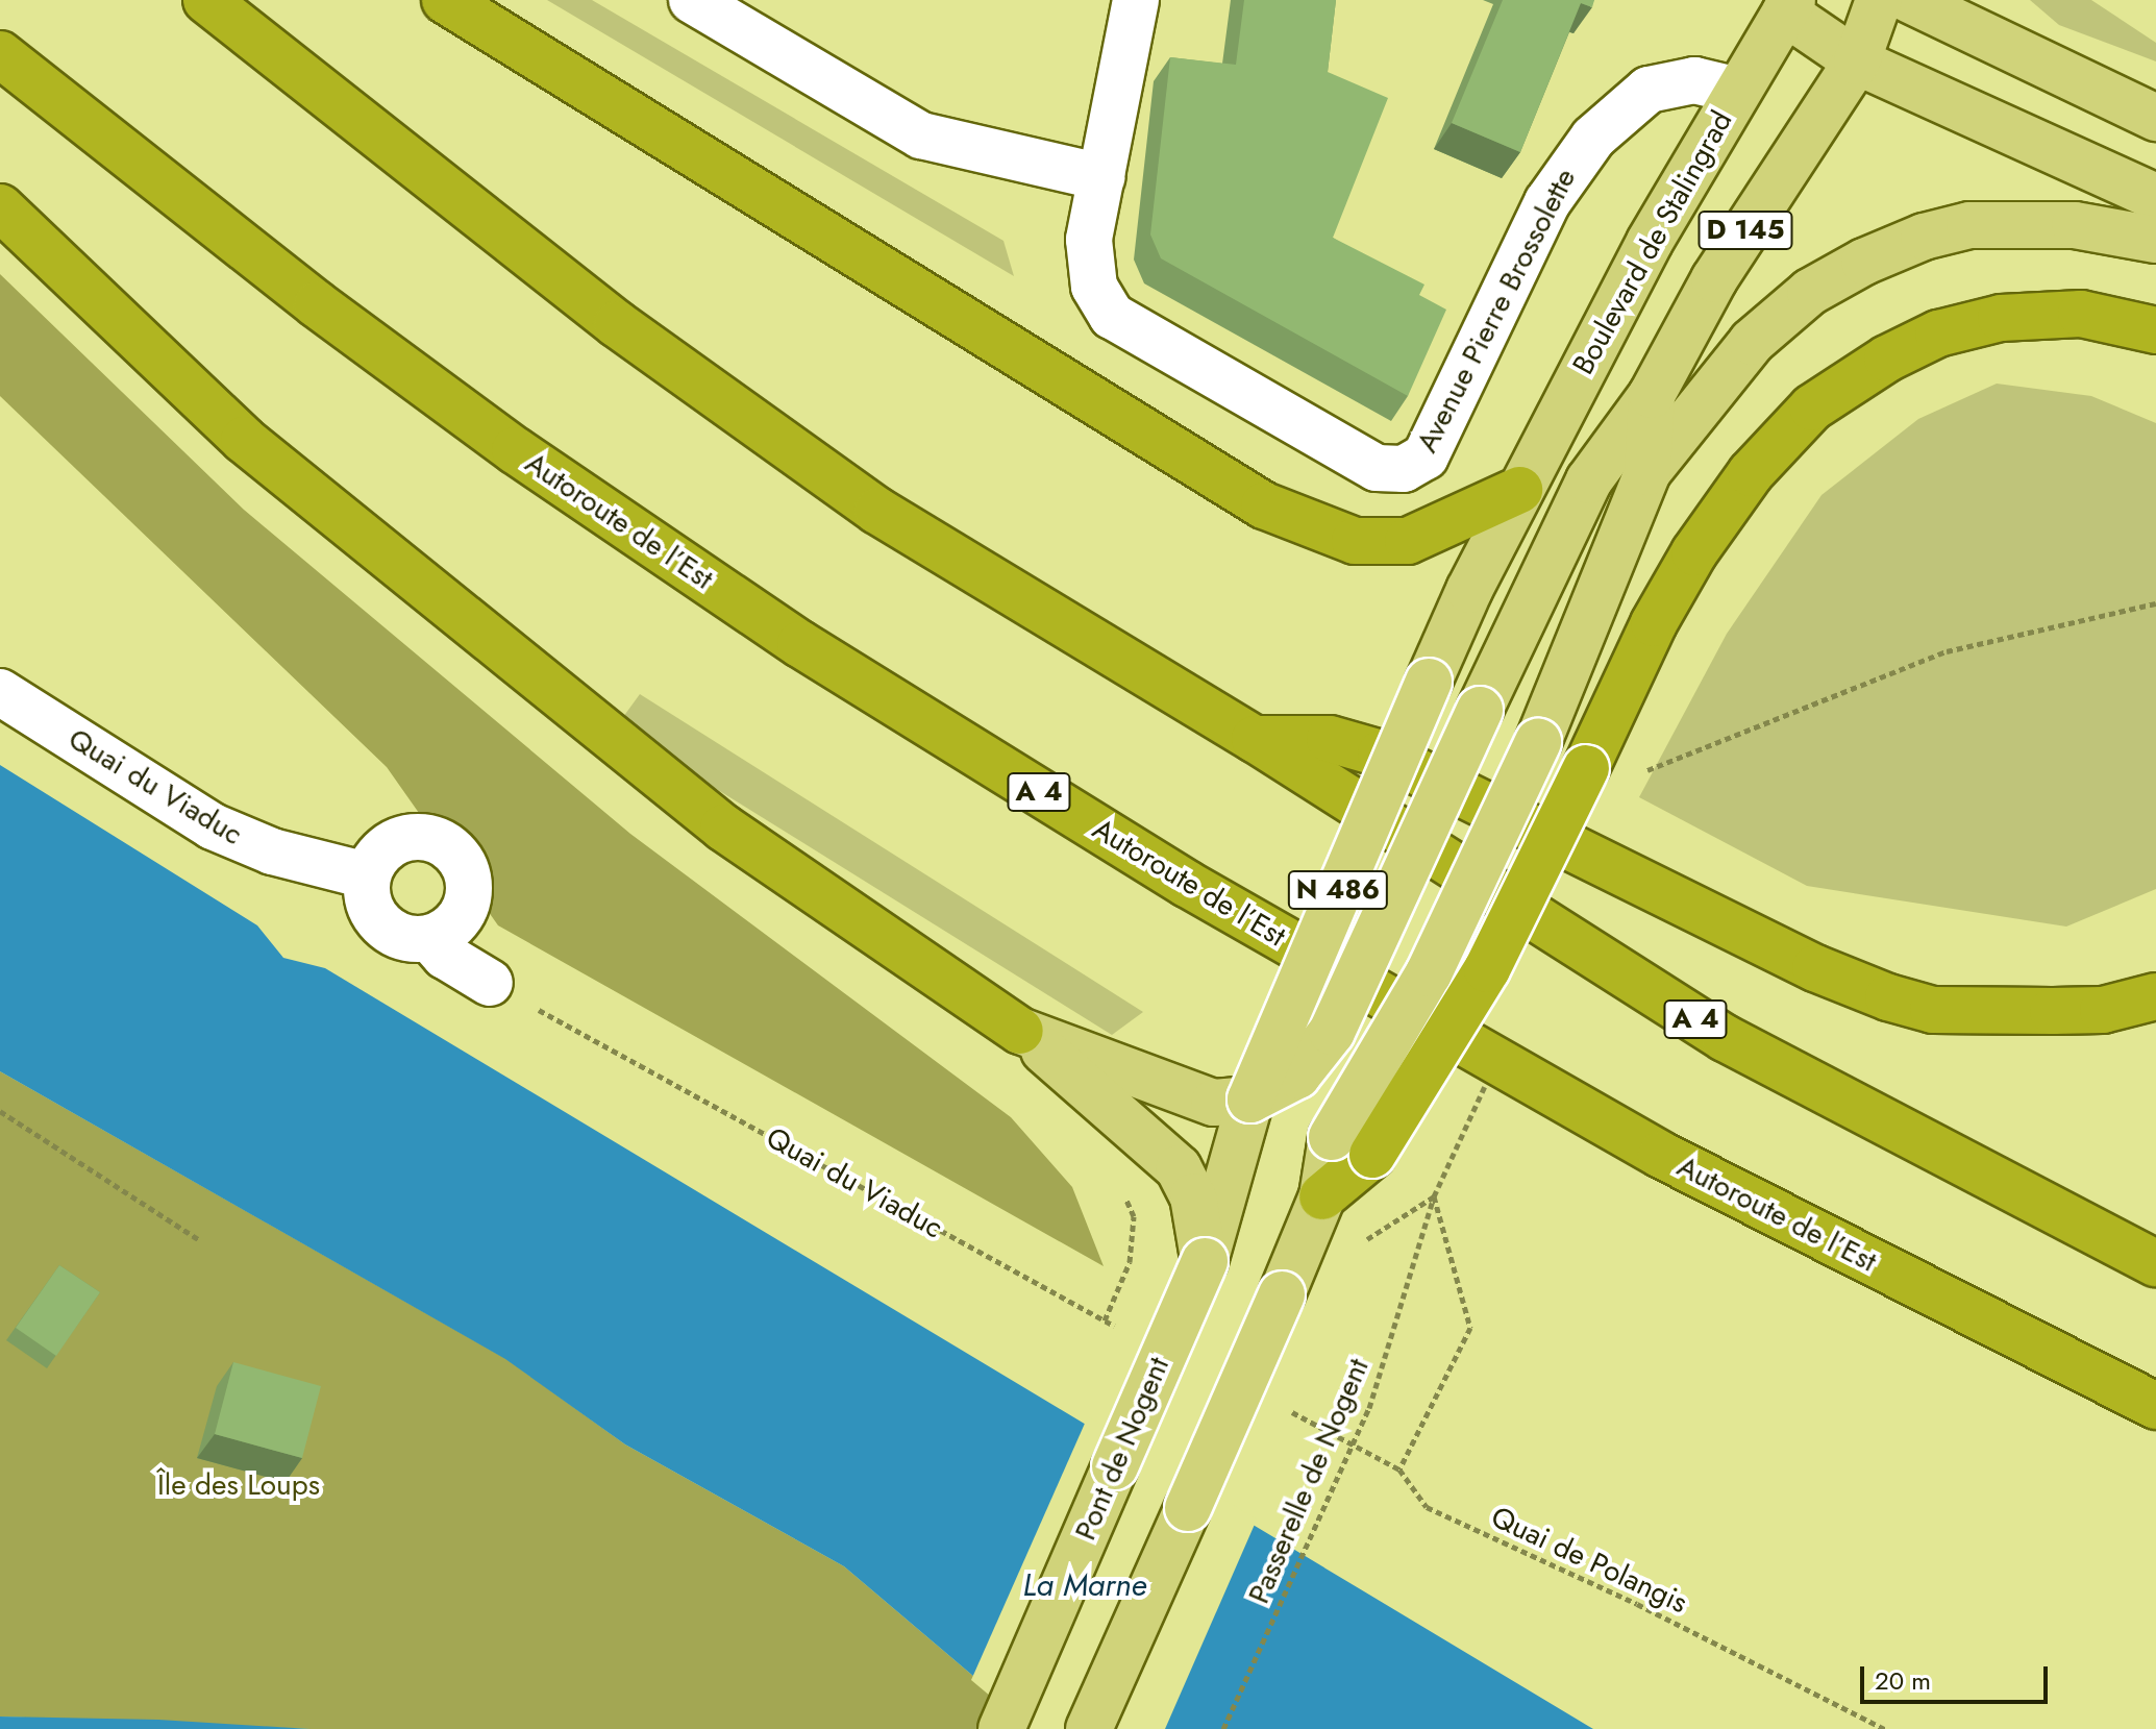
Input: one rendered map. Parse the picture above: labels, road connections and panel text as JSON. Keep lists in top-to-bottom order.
{
  "streets": {
    "highway": ["Autoroute de l’Est", "A 4"],
    "main road": [
      "D 145",
      "Boulevard de Stalingrad",
      "N 486",
      "Pont de Nogent"
    ],
    "street": ["Avenue Pierre Brossolette", "Quai du Viaduc"],
    "path": ["Passerelle de Nogent", "Quai de Polangis"]
  },
  "crossings": [
    ["D 145", "Boulevard de Stalingrad"],
    ["D 145", "N 486"],
    ["Boulevard de Stalingrad", "Avenue Pierre Brossolette"],
    ["N 486", "Pont de Nogent"],
    ["Passerelle de Nogent", "Quai de Polangis"]
  ],
  "water": ["La Marne"],
  "parks": ["Île des Loups"],
  "scale_bar": "20 m"
}
